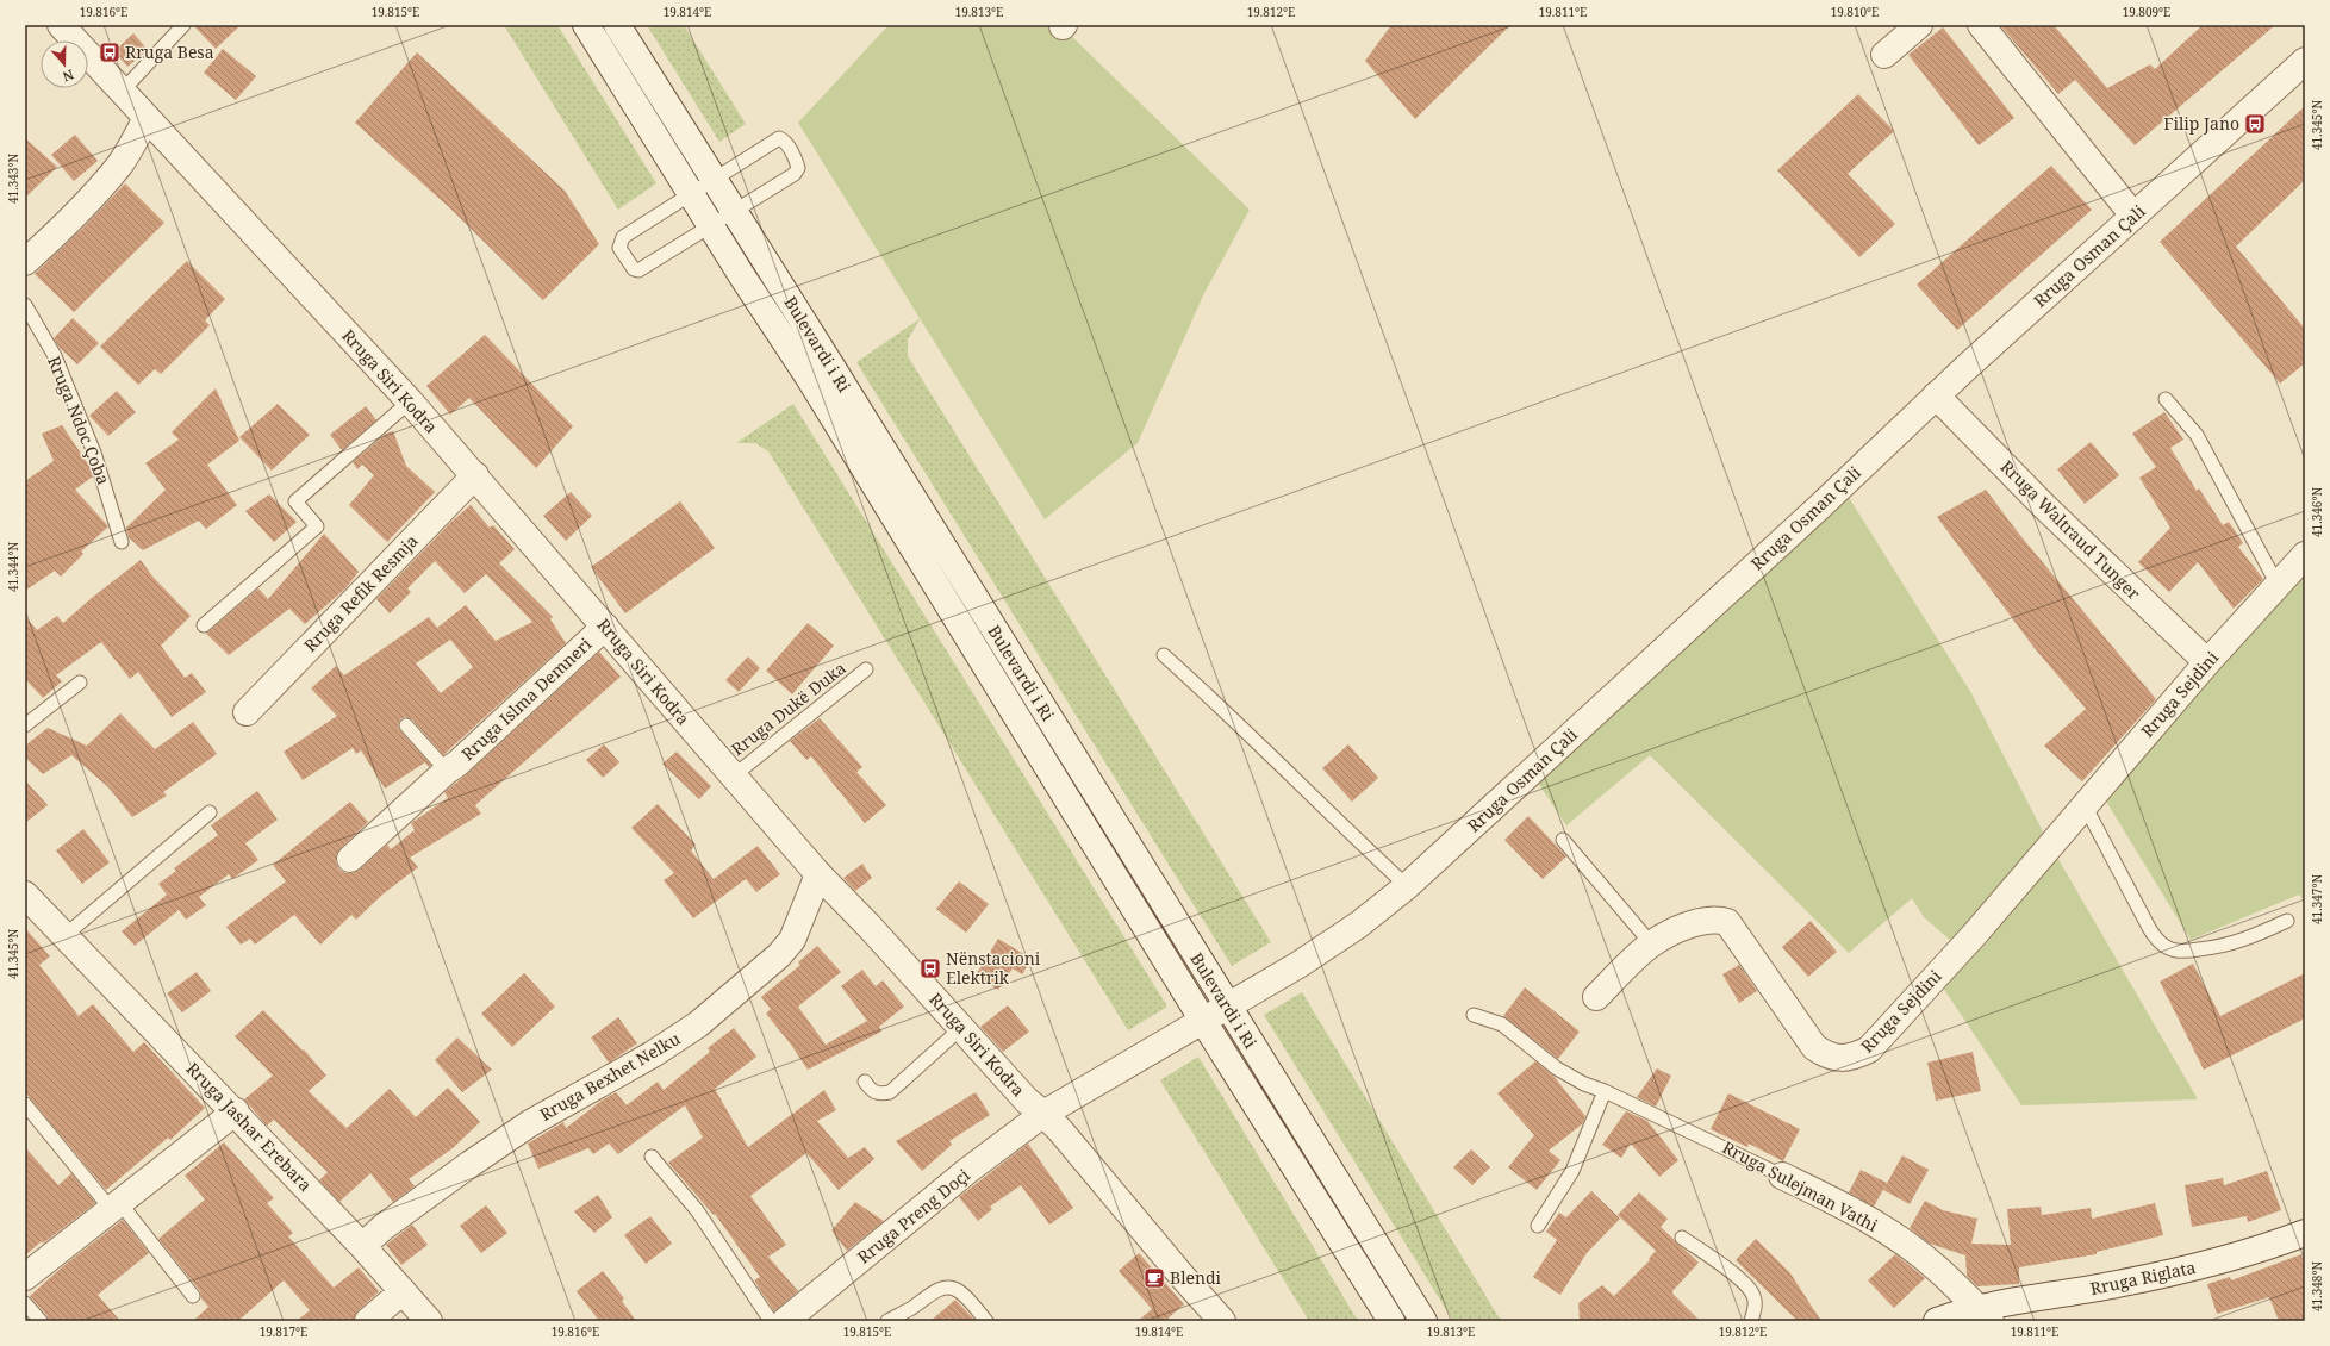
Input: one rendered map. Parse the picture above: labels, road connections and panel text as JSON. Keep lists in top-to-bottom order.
{
  "streets": {
    "street": [
      "Rruga Osman Çali",
      "Bulevardi i Ri",
      "Rruga Siri Kodra",
      "Rruga Waltraud Tunger",
      "Rruga Refik Resmja",
      "Rruga Sejdini",
      "Rruga Islma Demneri",
      "Rruga Bexhet Nelku",
      "Rruga Jashar Erebara",
      "Rruga Sulejman Vathi",
      "Rruga Preng Doçi",
      "Rruga Riglata"
    ],
    "lane": ["Rruga Ndoc Çoba", "Rruga Dukë Duka"]
  },
  "crossings": [
    ["Rruga Osman Çali", "Bulevardi i Ri"],
    ["Rruga Osman Çali", "Rruga Waltraud Tunger"],
    ["Rruga Osman Çali", "Rruga Preng Doçi"],
    ["Bulevardi i Ri", "Rruga Preng Doçi"],
    ["Rruga Siri Kodra", "Rruga Refik Resmja"],
    ["Rruga Siri Kodra", "Rruga Islma Demneri"],
    ["Rruga Siri Kodra", "Rruga Dukë Duka"],
    ["Rruga Siri Kodra", "Rruga Bexhet Nelku"],
    ["Rruga Siri Kodra", "Rruga Preng Doçi"],
    ["Rruga Waltraud Tunger", "Rruga Sejdini"],
    ["Rruga Bexhet Nelku", "Rruga Jashar Erebara"],
    ["Rruga Sulejman Vathi", "Rruga Riglata"]
  ],
  "places": {
    "bus stop": ["Rruga Besa", "Filip Jano", "Nënstacioni Elektrik"],
    "cafe": ["Blendi"]
  },
  "north": "bottom",
  "coordinates": [
    "19.816°E",
    "19.815°E",
    "19.814°E",
    "19.813°E",
    "19.812°E",
    "19.811°E",
    "19.810°E",
    "19.809°E",
    "41.345°N",
    "41.343°N",
    "41.346°N",
    "41.344°N",
    "41.347°N",
    "41.348°N",
    "19.817°E"
  ]
}
